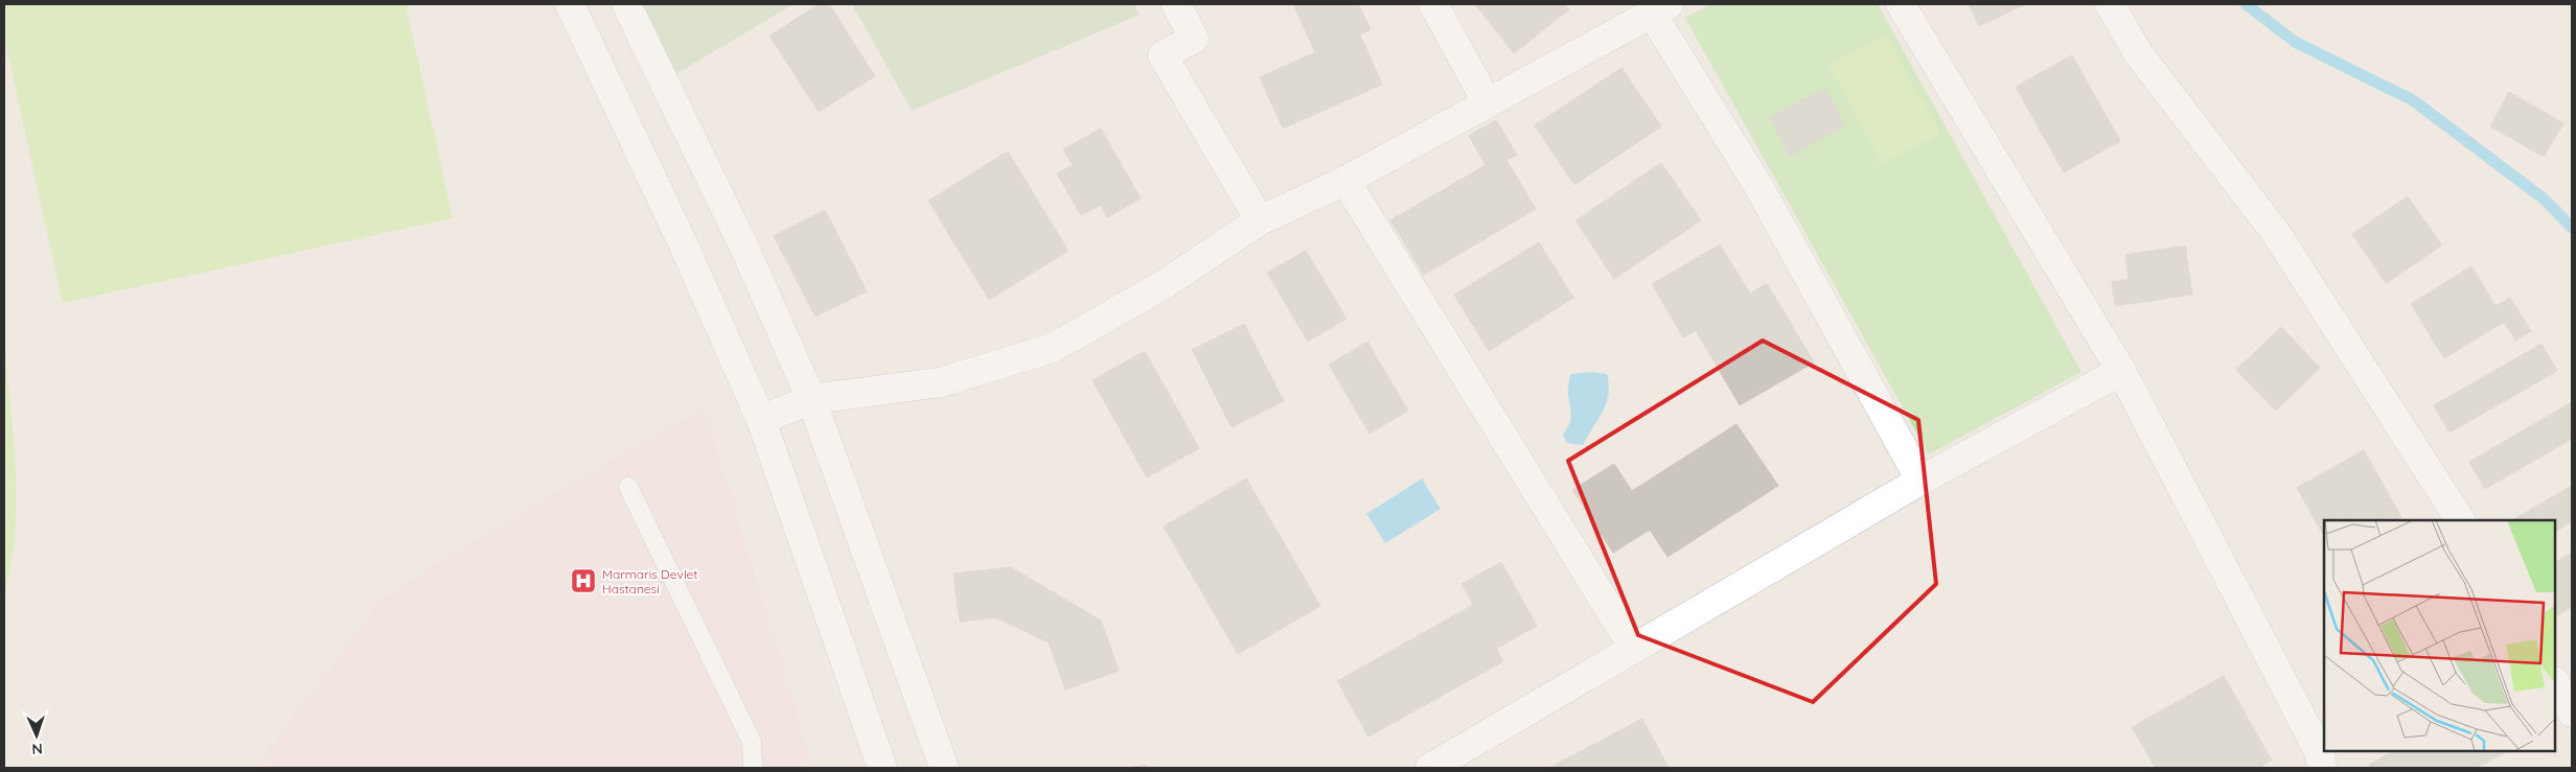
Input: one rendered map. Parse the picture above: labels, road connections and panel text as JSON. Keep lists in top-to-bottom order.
{
  "places": {
    "hospital": ["Marmaris Devlet Hastanesi"]
  },
  "north": "bottom"
}
